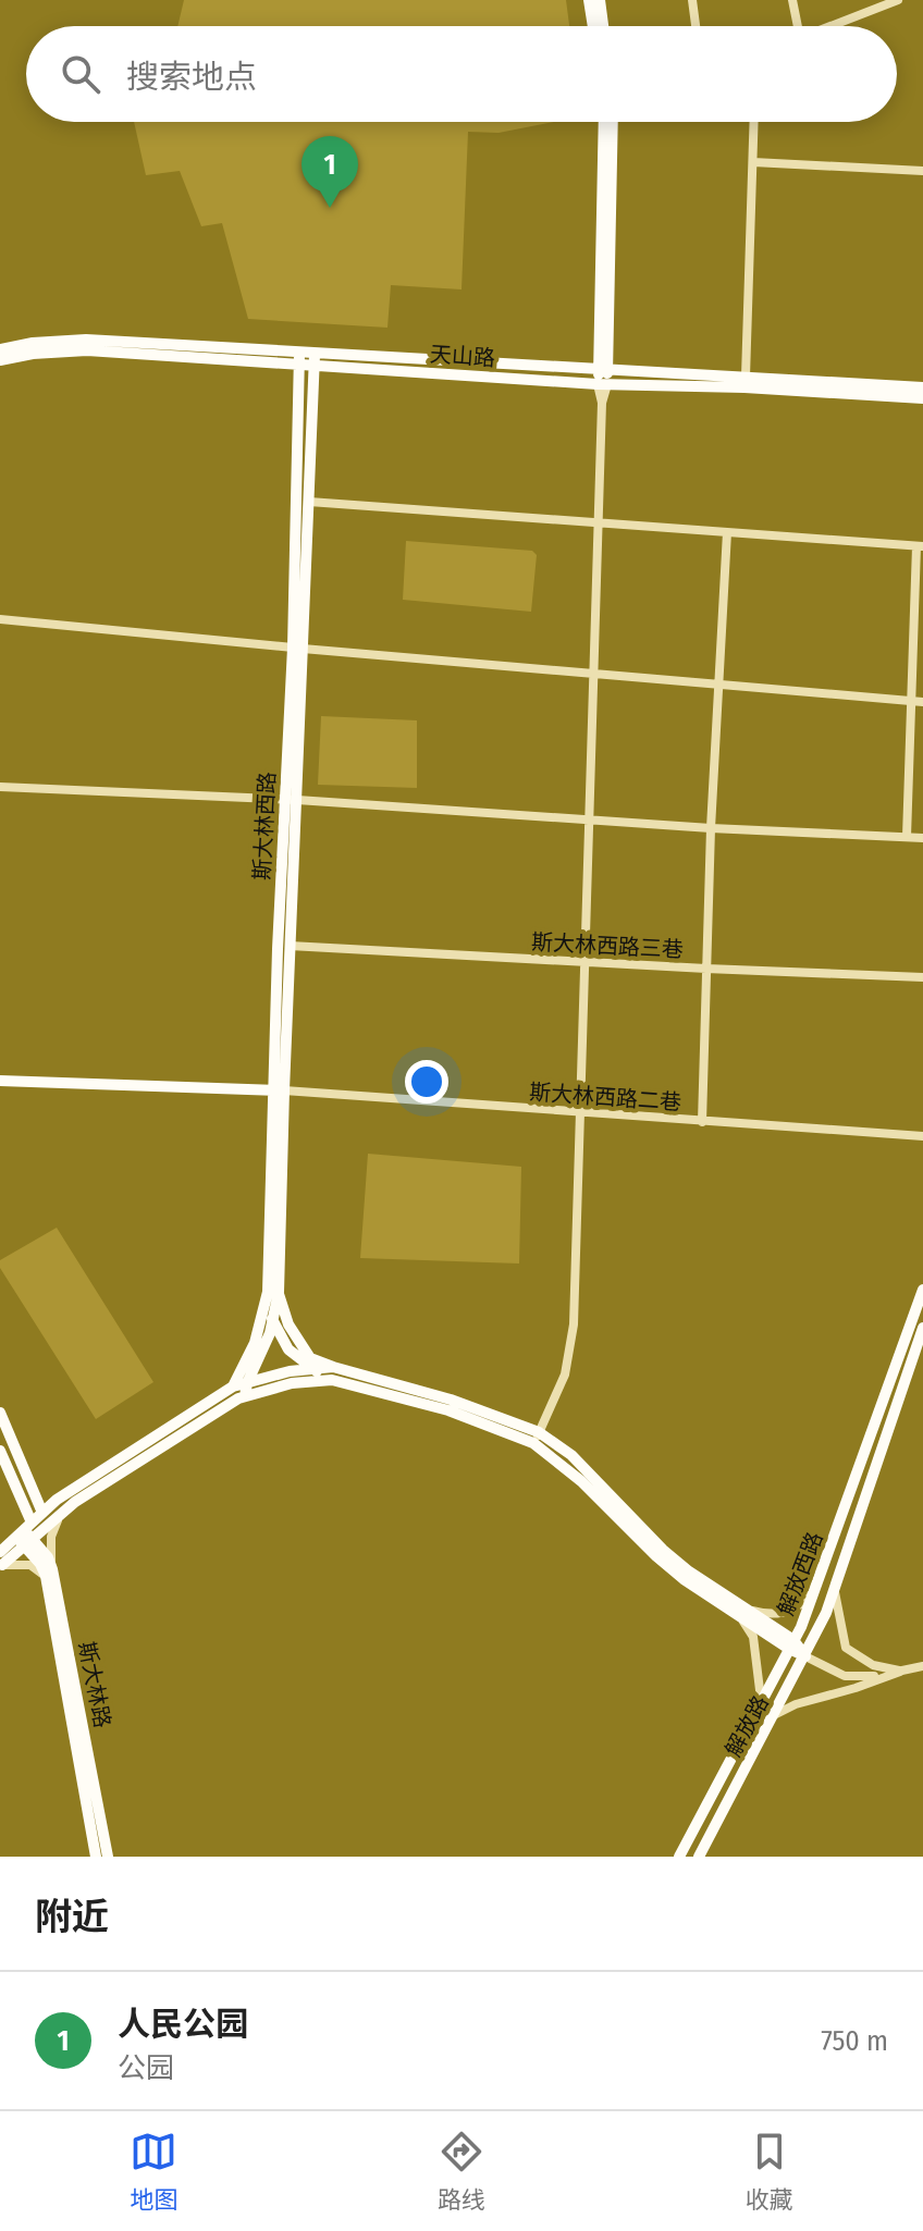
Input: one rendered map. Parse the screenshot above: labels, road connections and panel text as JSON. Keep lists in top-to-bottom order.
{
  "streets": {
    "main road": [
      "天山路",
      "斯大林西路",
      "解放西路",
      "斯大林路",
      "解放路"
    ],
    "street": ["斯大林西路三巷", "斯大林西路二巷"]
  },
  "crossings": [
    ["天山路", "斯大林西路"],
    ["斯大林西路", "斯大林西路三巷"],
    ["斯大林西路", "斯大林西路二巷"],
    ["解放西路", "解放路"]
  ],
  "page": {
    "search": "搜索地点",
    "pins": "1",
    "heading": "附近",
    "list": [
      {
        "mark": "1",
        "name": "人民公园",
        "note": "公园",
        "value": "750 m"
      }
    ],
    "nav": ["地图", "路线", "收藏"]
  }
}
